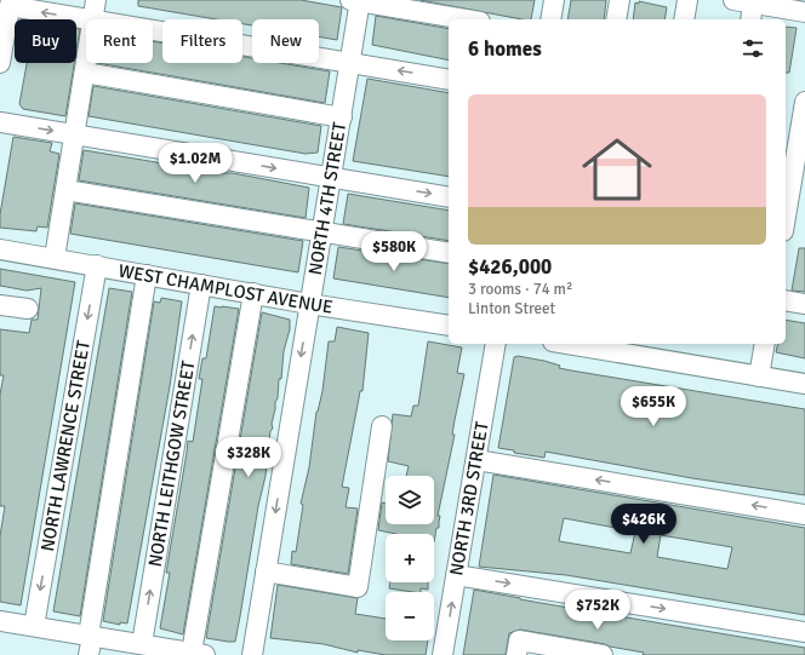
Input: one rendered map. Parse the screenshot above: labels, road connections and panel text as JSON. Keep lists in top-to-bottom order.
{
  "streets": {
    "street": [
      "NORTH 4TH STREET",
      "WEST CHAMPLOST AVENUE",
      "NORTH LAWRENCE STREET",
      "NORTH LEITHGOW STREET",
      "NORTH 3RD STREET"
    ]
  },
  "crossings": [
    ["NORTH 4TH STREET", "WEST CHAMPLOST AVENUE"],
    ["WEST CHAMPLOST AVENUE", "NORTH LAWRENCE STREET"],
    ["WEST CHAMPLOST AVENUE", "NORTH LEITHGOW STREET"]
  ],
  "page": {
    "chip": [
      "Buy",
      "Rent",
      "Filters",
      "New"
    ],
    "heading": "6 homes",
    "list": [
      {
        "name": "$426,000",
        "note": "3 rooms · 74 m² · Linton Street"
      }
    ],
    "price": [
      "$1.02M",
      "$580K",
      "$655K",
      "$328K",
      "$426K",
      "$752K"
    ],
    "map_buttons": ["+", "−"]
  }
}
